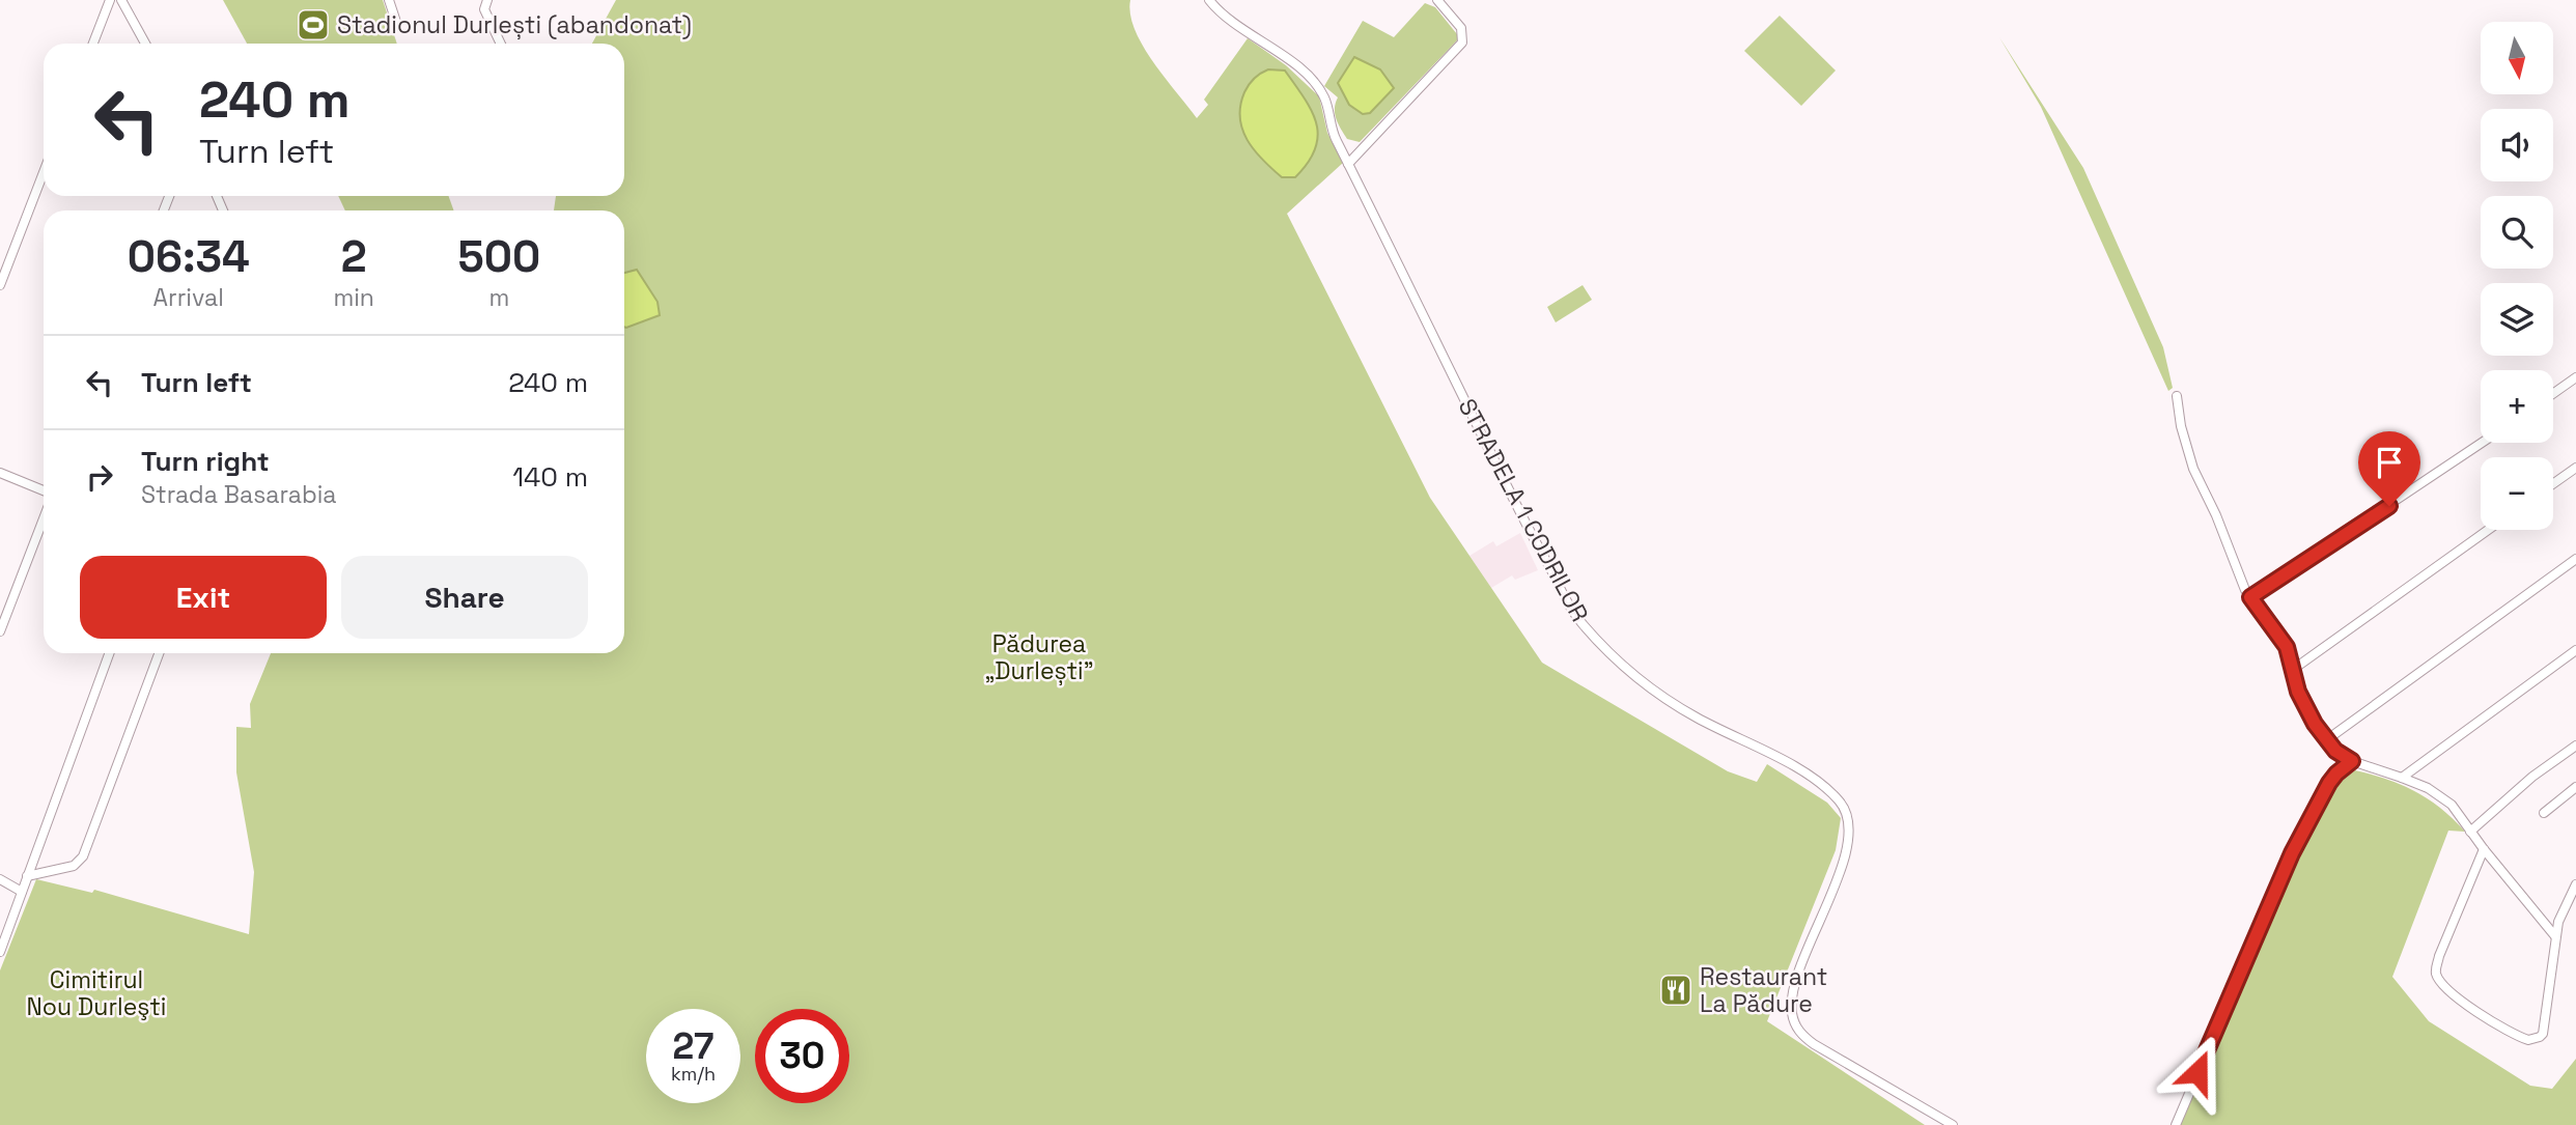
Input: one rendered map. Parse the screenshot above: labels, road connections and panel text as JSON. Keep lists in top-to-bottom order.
{
  "streets": {
    "street": ["STRADELA 1 CODRILOR"]
  },
  "parks": ["Pădurea „Durlești”", "Cimitirul Nou Durleşti"],
  "places": {
    "sports": ["Stadionul Durlești (abandonat)"],
    "restaurant": ["Restaurant La Pădure"]
  },
  "north": "bottom",
  "page": {
    "map_buttons": ["+", "−"],
    "turn": ["240 m", "Turn left"],
    "eta": [
      "06:34",
      "Arrival",
      "2",
      "min",
      "500",
      "m"
    ],
    "list": [
      {
        "name": "Turn left",
        "value": "240 m"
      },
      {
        "name": "Turn right",
        "note": "Strada Basarabia",
        "value": "140 m"
      }
    ],
    "buttons": ["Exit", "Share"],
    "speed": "27 km/h",
    "limit": "30"
  }
}
